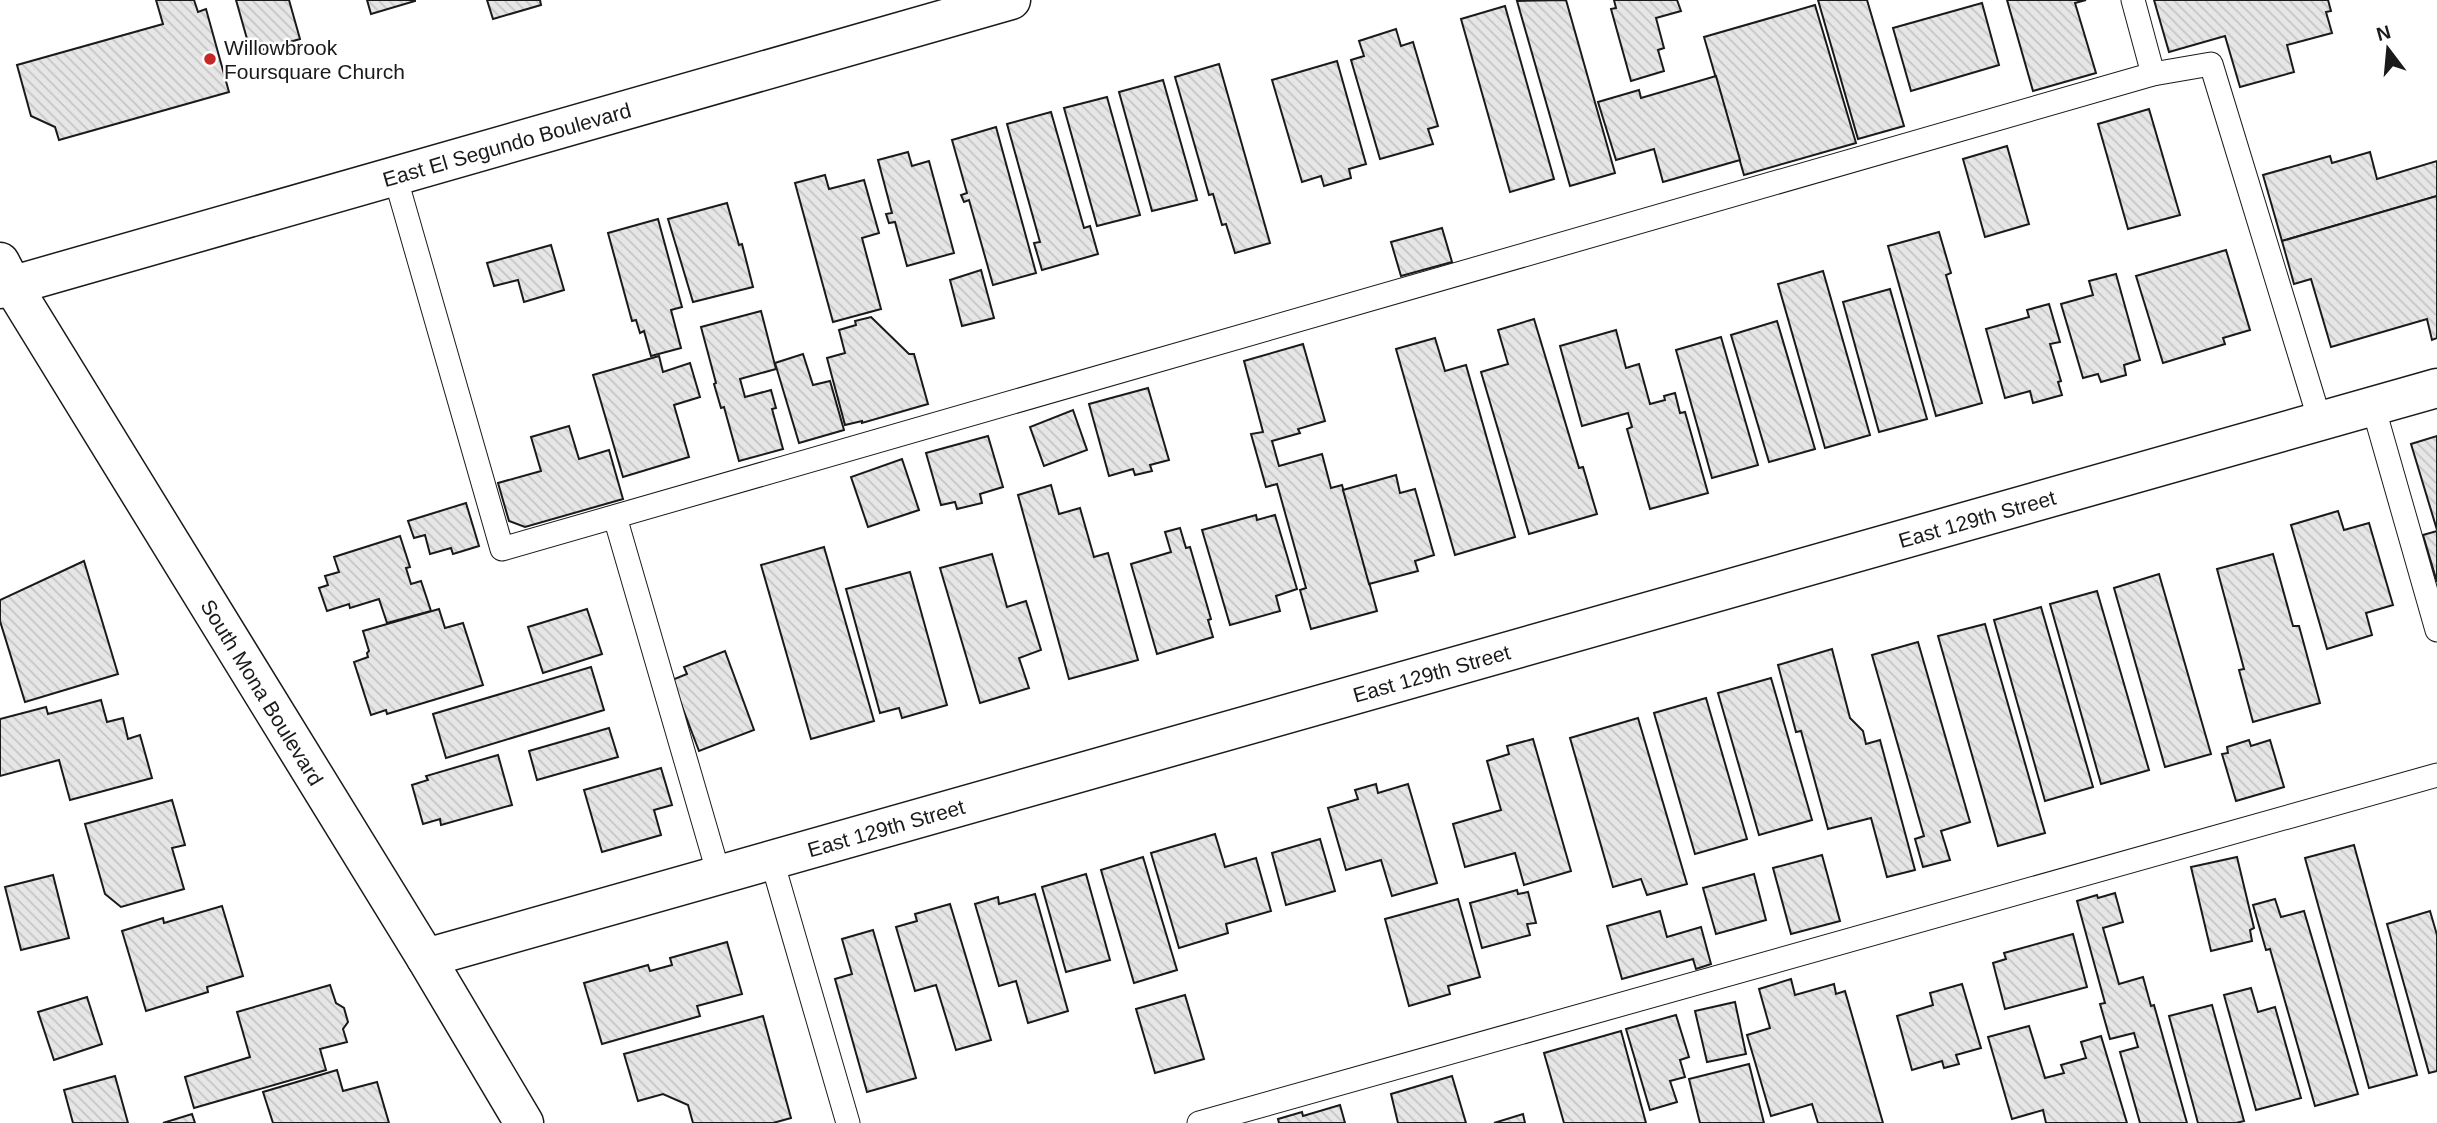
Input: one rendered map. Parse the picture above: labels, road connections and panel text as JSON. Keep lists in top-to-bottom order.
{
  "streets": {
    "street": ["East El Segundo Boulevard", "East 129th Street", "South Mona Boulevard"]
  },
  "crossings": [
    ["East El Segundo Boulevard", "South Mona Boulevard"],
    ["East 129th Street", "South Mona Boulevard"]
  ],
  "places": ["Willowbrook Foursquare Church"],
  "north": "top"
}
